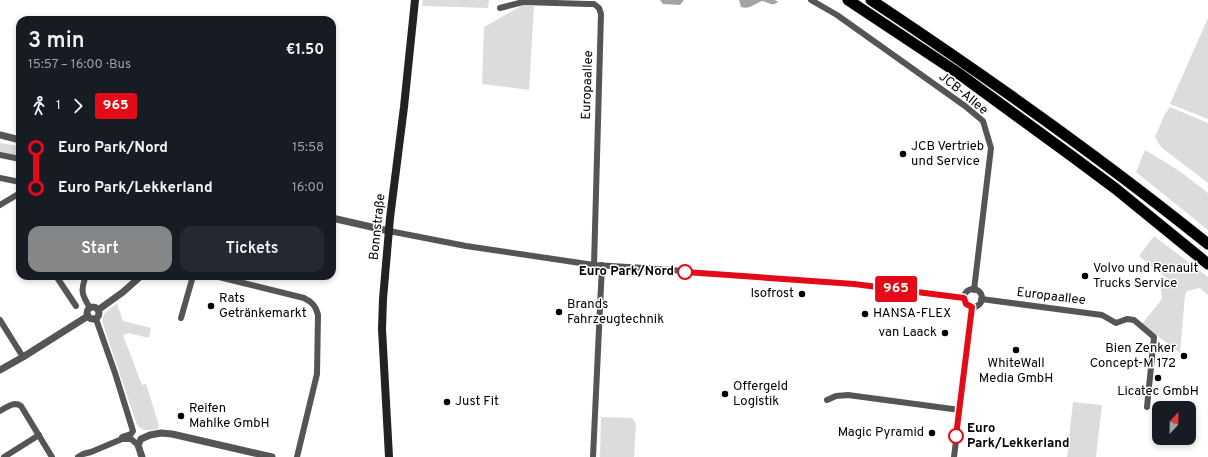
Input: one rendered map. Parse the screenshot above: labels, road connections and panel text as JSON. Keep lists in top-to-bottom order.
{
  "streets": {
    "main road": ["Bonnstraße"],
    "street": ["Europaallee", "JCB-Allee"]
  },
  "crossings": [
    ["Europaallee", "JCB-Allee"]
  ],
  "places": [
    "JCB Vertrieb und Service",
    "Euro Park/Nord",
    "Volvo und Renault Trucks Service",
    "Isofrost",
    "Rats Getränkemarkt",
    "Brands Fahrzeugtechnik",
    "HANSA-FLEX",
    "van Laack",
    "WhiteWall Media GmbH",
    "Bien Zenker Concept-M 172",
    "Licatec GmbH",
    "Offergeld Logistik",
    "Just Fit",
    "Reifen Mahlke GmbH",
    "Magic Pyramid",
    "Euro Park/Lekkerland"
  ],
  "lines": ["bus line 965"],
  "north": "top",
  "page": {
    "on_map": "965",
    "heading": ["3 min", "15:57 – 16:00 · Bus", "€1.50"],
    "legs": ["1", "965"],
    "list": [
      {
        "name": "Euro Park/Nord",
        "value": "15:58"
      },
      {
        "name": "Euro Park/Lekkerland",
        "value": "16:00"
      }
    ],
    "buttons": ["Start", "Tickets"]
  }
}
